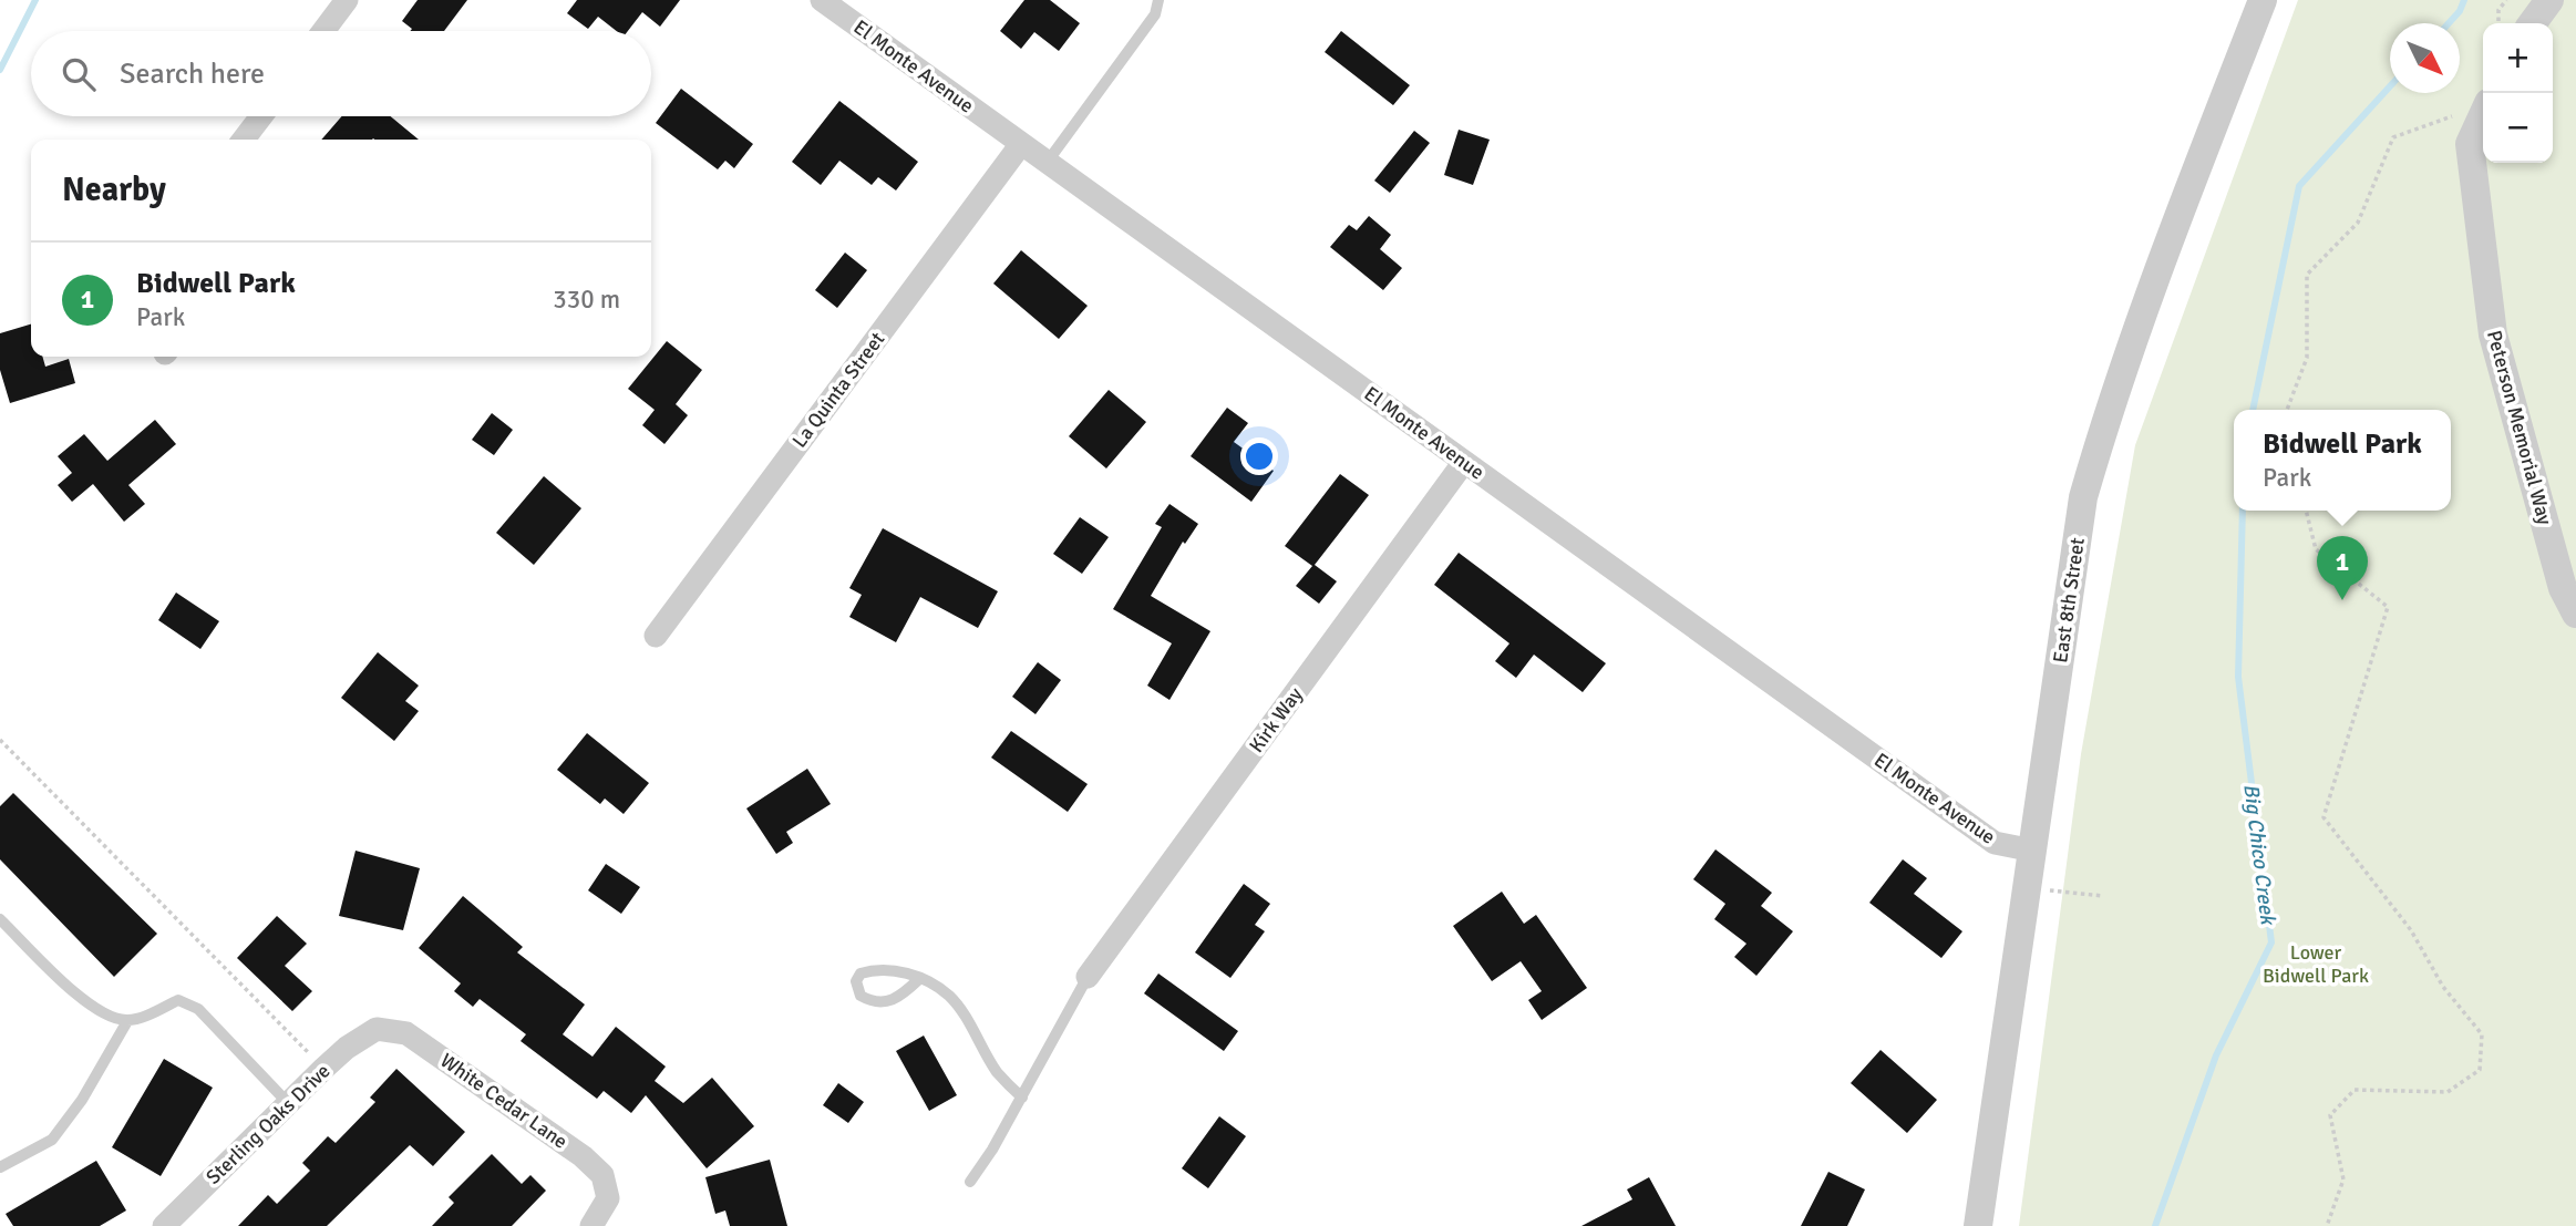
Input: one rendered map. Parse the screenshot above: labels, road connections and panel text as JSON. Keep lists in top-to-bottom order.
{
  "streets": {
    "street": [
      "El Monte Avenue",
      "La Quinta Street",
      "Peterson Memorial Way",
      "East 8th Street",
      "Kirk Way",
      "White Cedar Lane",
      "Sterling Oaks Drive"
    ]
  },
  "crossings": [
    ["El Monte Avenue", "La Quinta Street"],
    ["El Monte Avenue", "East 8th Street"],
    ["El Monte Avenue", "Kirk Way"],
    ["White Cedar Lane", "Sterling Oaks Drive"]
  ],
  "water": ["Big Chico Creek"],
  "parks": ["Lower Bidwell Park"],
  "north": "bottom right",
  "page": {
    "map_buttons": ["+", "−"],
    "search": "Search here",
    "heading": "Nearby",
    "list": [
      {
        "mark": "1",
        "name": "Bidwell Park",
        "note": "Park",
        "value": "330 m"
      }
    ],
    "popup": ["Bidwell Park", "Park"],
    "pins": "1"
  }
}
